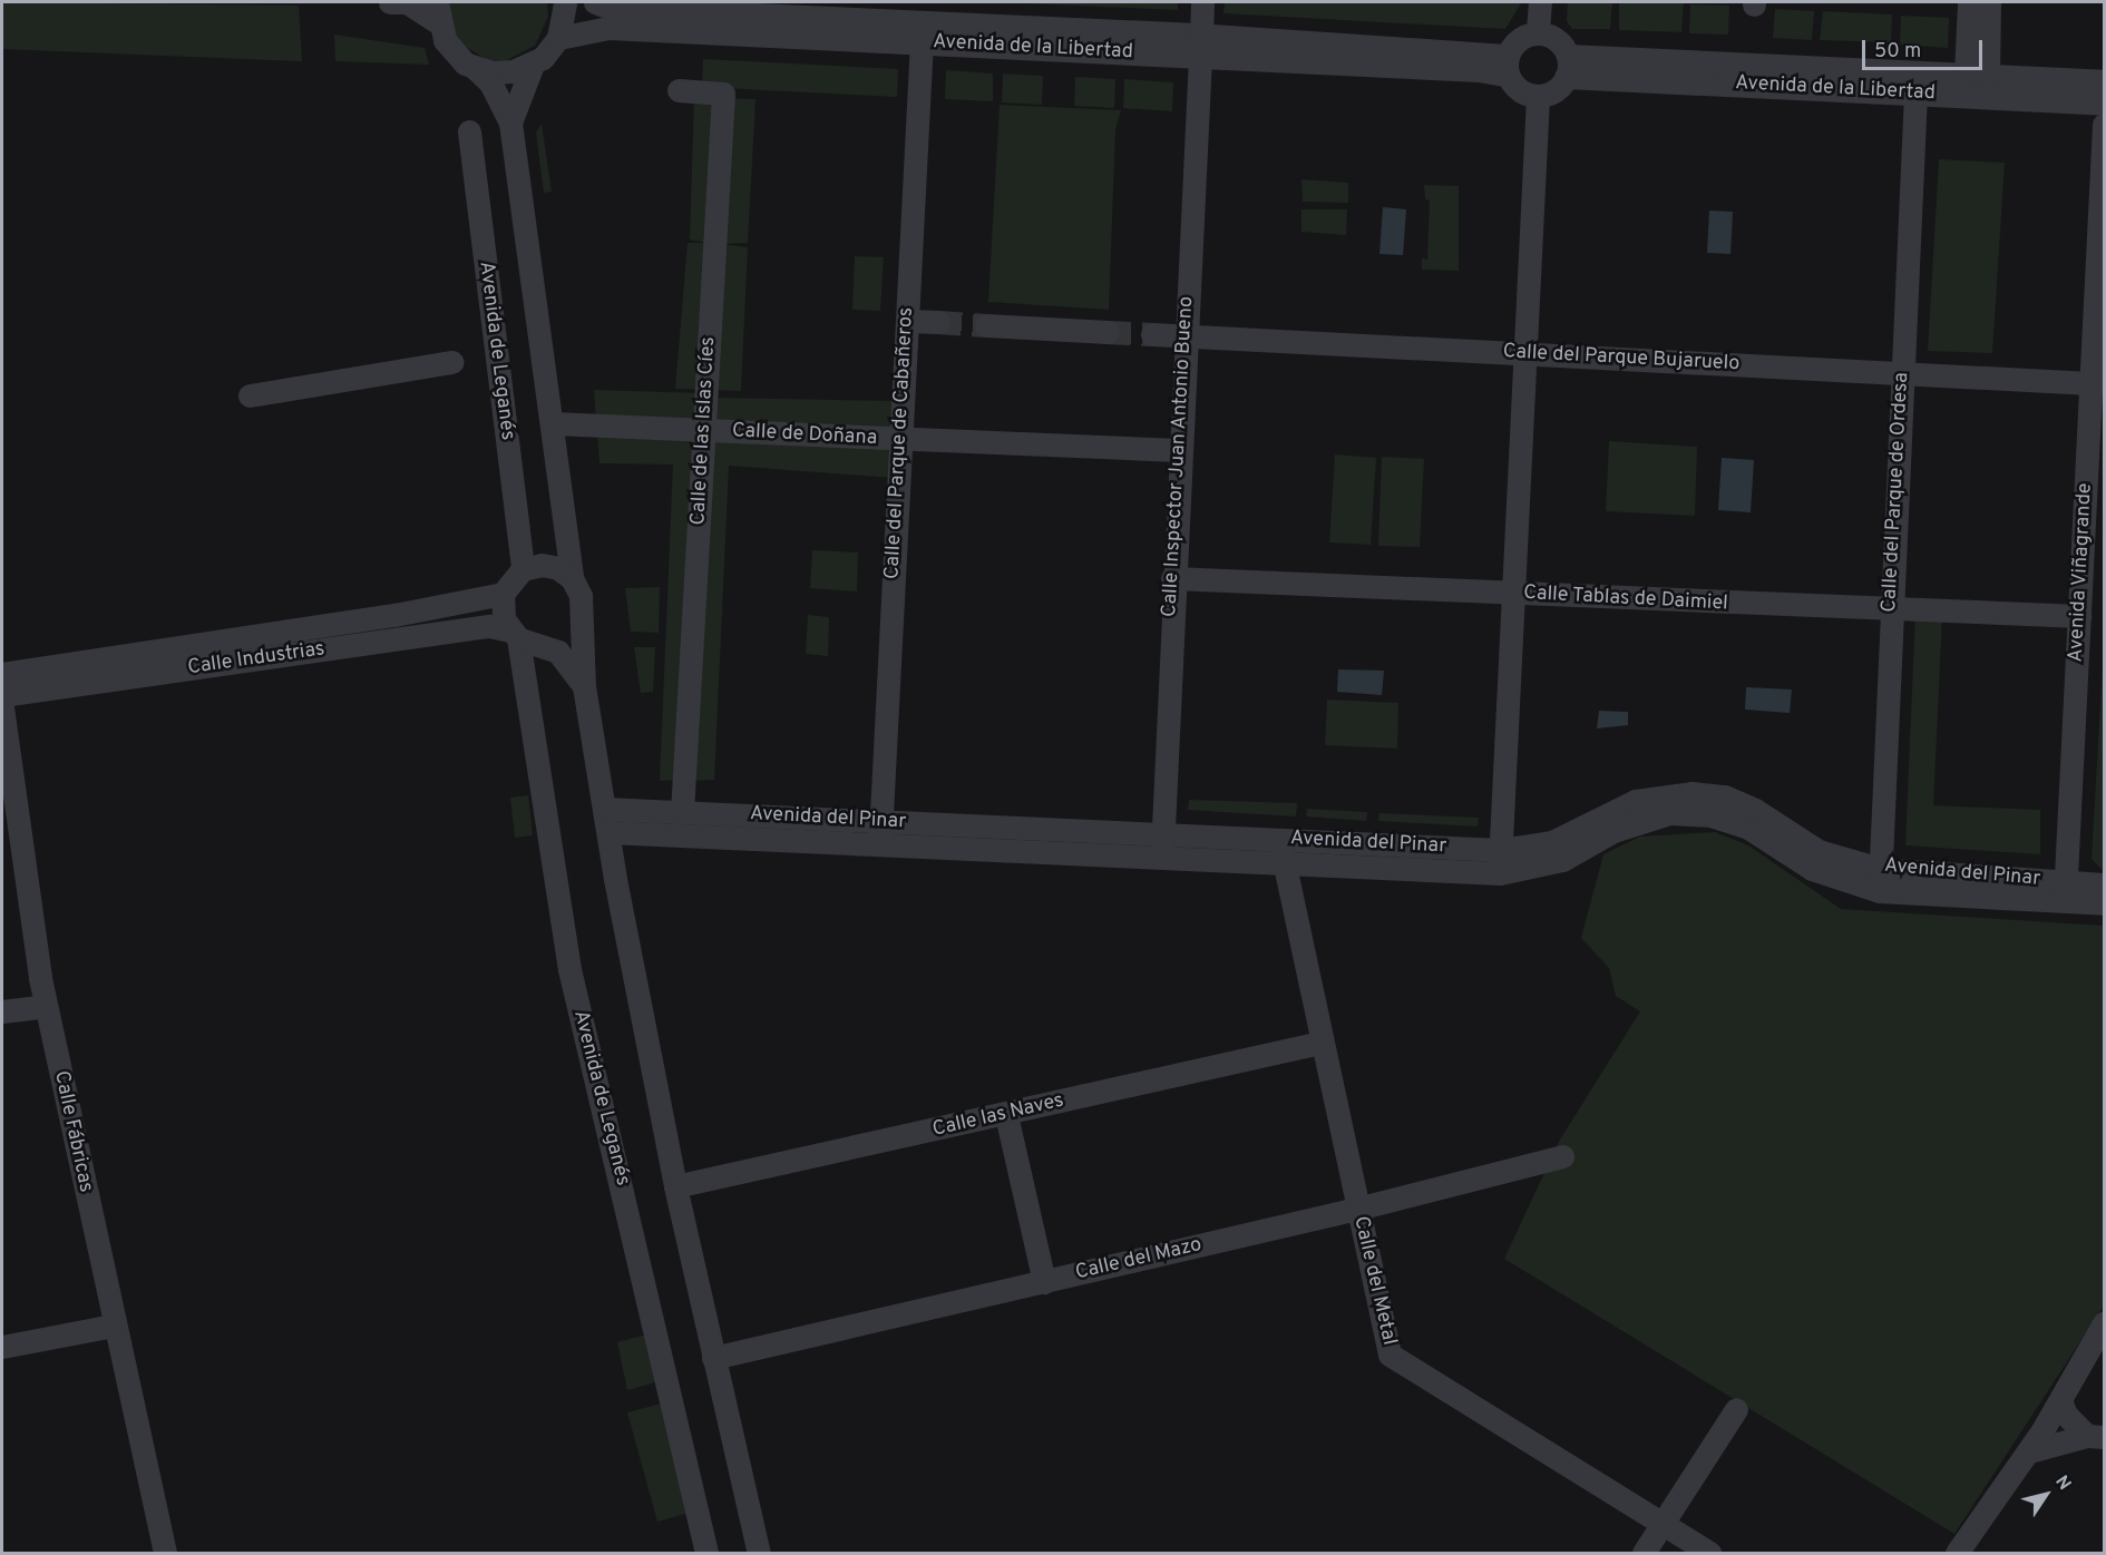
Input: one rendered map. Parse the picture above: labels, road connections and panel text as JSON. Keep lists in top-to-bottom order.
{
  "streets": {
    "street": [
      "Avenida de la Libertad",
      "Avenida de Leganés",
      "Calle del Parque Bujaruelo",
      "Calle de las Islas Cíes",
      "Calle de Doñana",
      "Calle del Parque de Cabañeros",
      "Calle Inspector Juan Antonio Bueno",
      "Calle del Parque de Ordesa",
      "Avenida Viñagrande",
      "Calle Tablas de Daimiel",
      "Calle Industrias",
      "Avenida del Pinar",
      "Calle las Naves",
      "Calle Fábricas",
      "Calle del Mazo",
      "Calle del Metal"
    ]
  },
  "crossings": [
    ["Avenida de la Libertad", "Calle del Parque de Cabañeros"],
    ["Avenida de la Libertad", "Calle Inspector Juan Antonio Bueno"],
    ["Avenida de la Libertad", "Calle del Parque de Ordesa"],
    ["Avenida de Leganés", "Calle Industrias"],
    ["Calle del Parque Bujaruelo", "Calle Inspector Juan Antonio Bueno"],
    ["Calle del Parque Bujaruelo", "Calle del Parque de Ordesa"],
    ["Calle del Parque Bujaruelo", "Avenida Viñagrande"],
    ["Calle de las Islas Cíes", "Calle de Doñana"],
    ["Calle de las Islas Cíes", "Avenida del Pinar"],
    ["Calle de Doñana", "Calle del Parque de Cabañeros"],
    ["Calle de Doñana", "Calle Inspector Juan Antonio Bueno"],
    ["Calle del Parque de Cabañeros", "Avenida del Pinar"],
    ["Calle Inspector Juan Antonio Bueno", "Calle Tablas de Daimiel"],
    ["Calle Inspector Juan Antonio Bueno", "Avenida del Pinar"],
    ["Calle del Parque de Ordesa", "Calle Tablas de Daimiel"],
    ["Calle del Parque de Ordesa", "Avenida del Pinar"],
    ["Avenida Viñagrande", "Calle Tablas de Daimiel"],
    ["Avenida Viñagrande", "Avenida del Pinar"],
    ["Avenida del Pinar", "Calle del Metal"],
    ["Calle las Naves", "Calle del Metal"],
    ["Calle del Mazo", "Calle del Metal"]
  ],
  "scale_bar": "50 m",
  "north": "top right"
}
